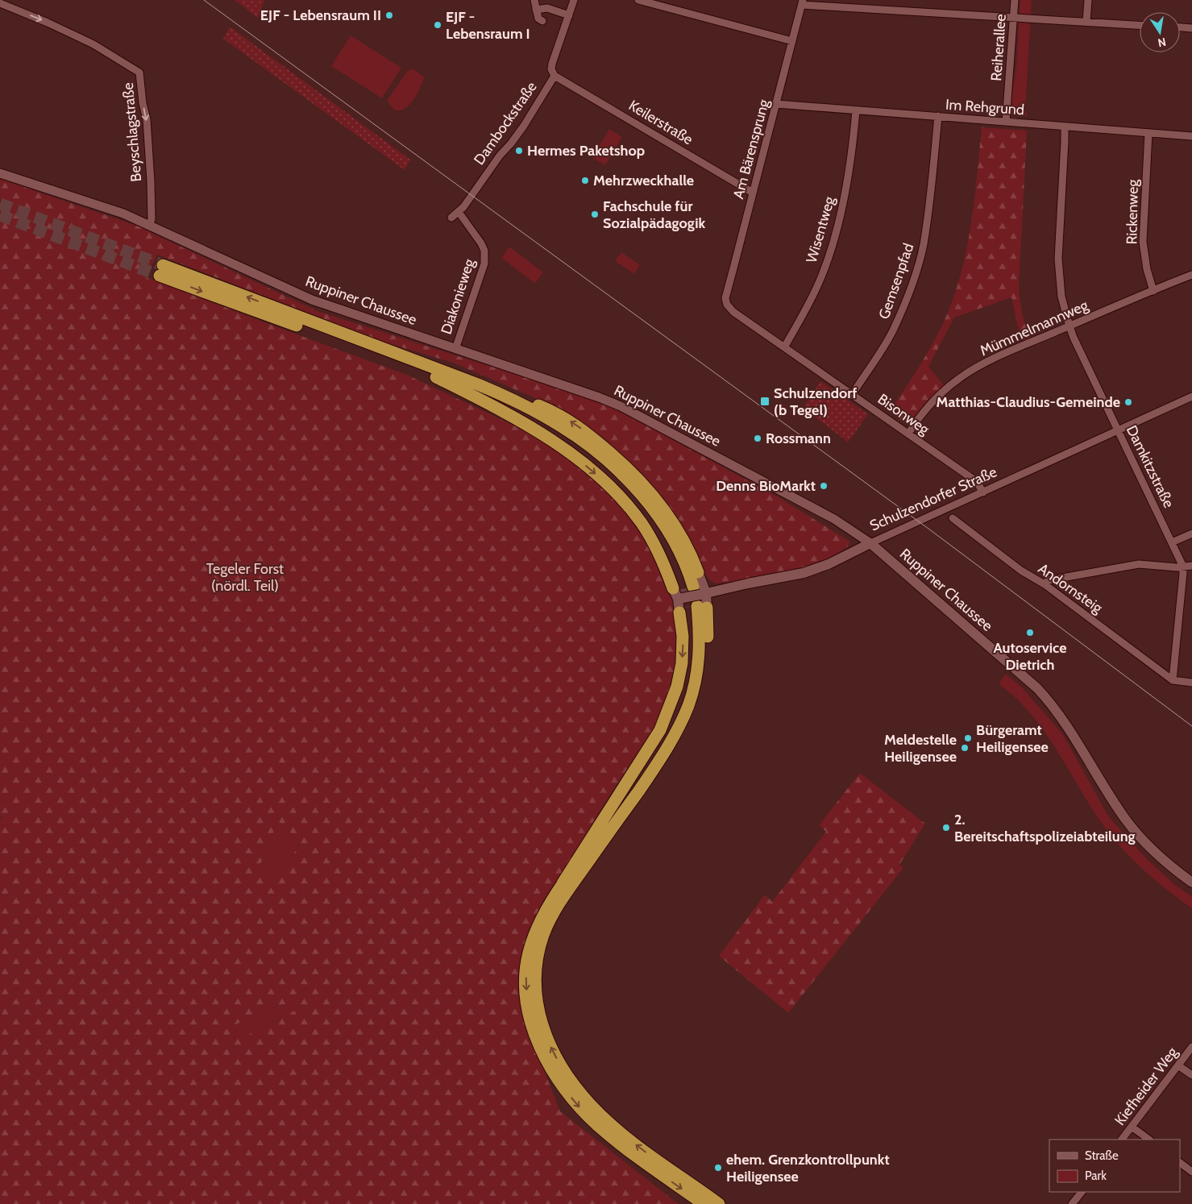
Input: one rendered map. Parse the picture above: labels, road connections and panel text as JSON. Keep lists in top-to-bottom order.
{
  "streets": {
    "main road": ["Ruppiner Chaussee", "Schulzendorfer Straße"],
    "street": [
      "Reiherallee",
      "Im Rehgrund",
      "Keilerstraße",
      "Dambockstraße",
      "Beyschlagstraße",
      "Am Bärensprung",
      "Rickenweg",
      "Wisentweg",
      "Gemsenpfad",
      "Diakonieweg",
      "Mümmelmannweg",
      "Bisonweg",
      "Damkitzstraße",
      "Andornsteig",
      "Kiefheider Weg"
    ]
  },
  "crossings": [
    ["Reiherallee", "Im Rehgrund"],
    ["Im Rehgrund", "Am Bärensprung"],
    ["Im Rehgrund", "Rickenweg"],
    ["Im Rehgrund", "Wisentweg"],
    ["Im Rehgrund", "Gemsenpfad"],
    ["Im Rehgrund", "Damkitzstraße"],
    ["Keilerstraße", "Dambockstraße"],
    ["Keilerstraße", "Am Bärensprung"],
    ["Dambockstraße", "Diakonieweg"],
    ["Beyschlagstraße", "Ruppiner Chaussee"],
    ["Am Bärensprung", "Bisonweg"],
    ["Rickenweg", "Mümmelmannweg"],
    ["Wisentweg", "Bisonweg"],
    ["Gemsenpfad", "Bisonweg"],
    ["Diakonieweg", "Ruppiner Chaussee"],
    ["Ruppiner Chaussee", "Schulzendorfer Straße"],
    ["Mümmelmannweg", "Bisonweg"],
    ["Mümmelmannweg", "Damkitzstraße"],
    ["Bisonweg", "Schulzendorfer Straße"],
    ["Damkitzstraße", "Schulzendorfer Straße"],
    ["Damkitzstraße", "Andornsteig"]
  ],
  "one_way": ["Beyschlagstraße"],
  "parks": ["Tegeler Forst (nördl. Teil)"],
  "places": {
    "other": [
      "EJF - Lebensraum II",
      "EJF - Lebensraum I",
      "Hermes Paketshop",
      "Mehrzweckhalle",
      "Fachschule für Sozialpädagogik",
      "Matthias-Claudius-Gemeinde",
      "Rossmann",
      "Denns BioMarkt",
      "Autoservice Dietrich",
      "Bürgeramt Heiligensee",
      "Meldestelle Heiligensee",
      "2. Bereitschaftspolizeiabteilung",
      "ehem. Grenzkontrollpunkt Heiligensee"
    ],
    "transit": ["Schulzendorf (b Tegel)"]
  },
  "legend": ["Straße", "Park"],
  "north": "bottom"
}
